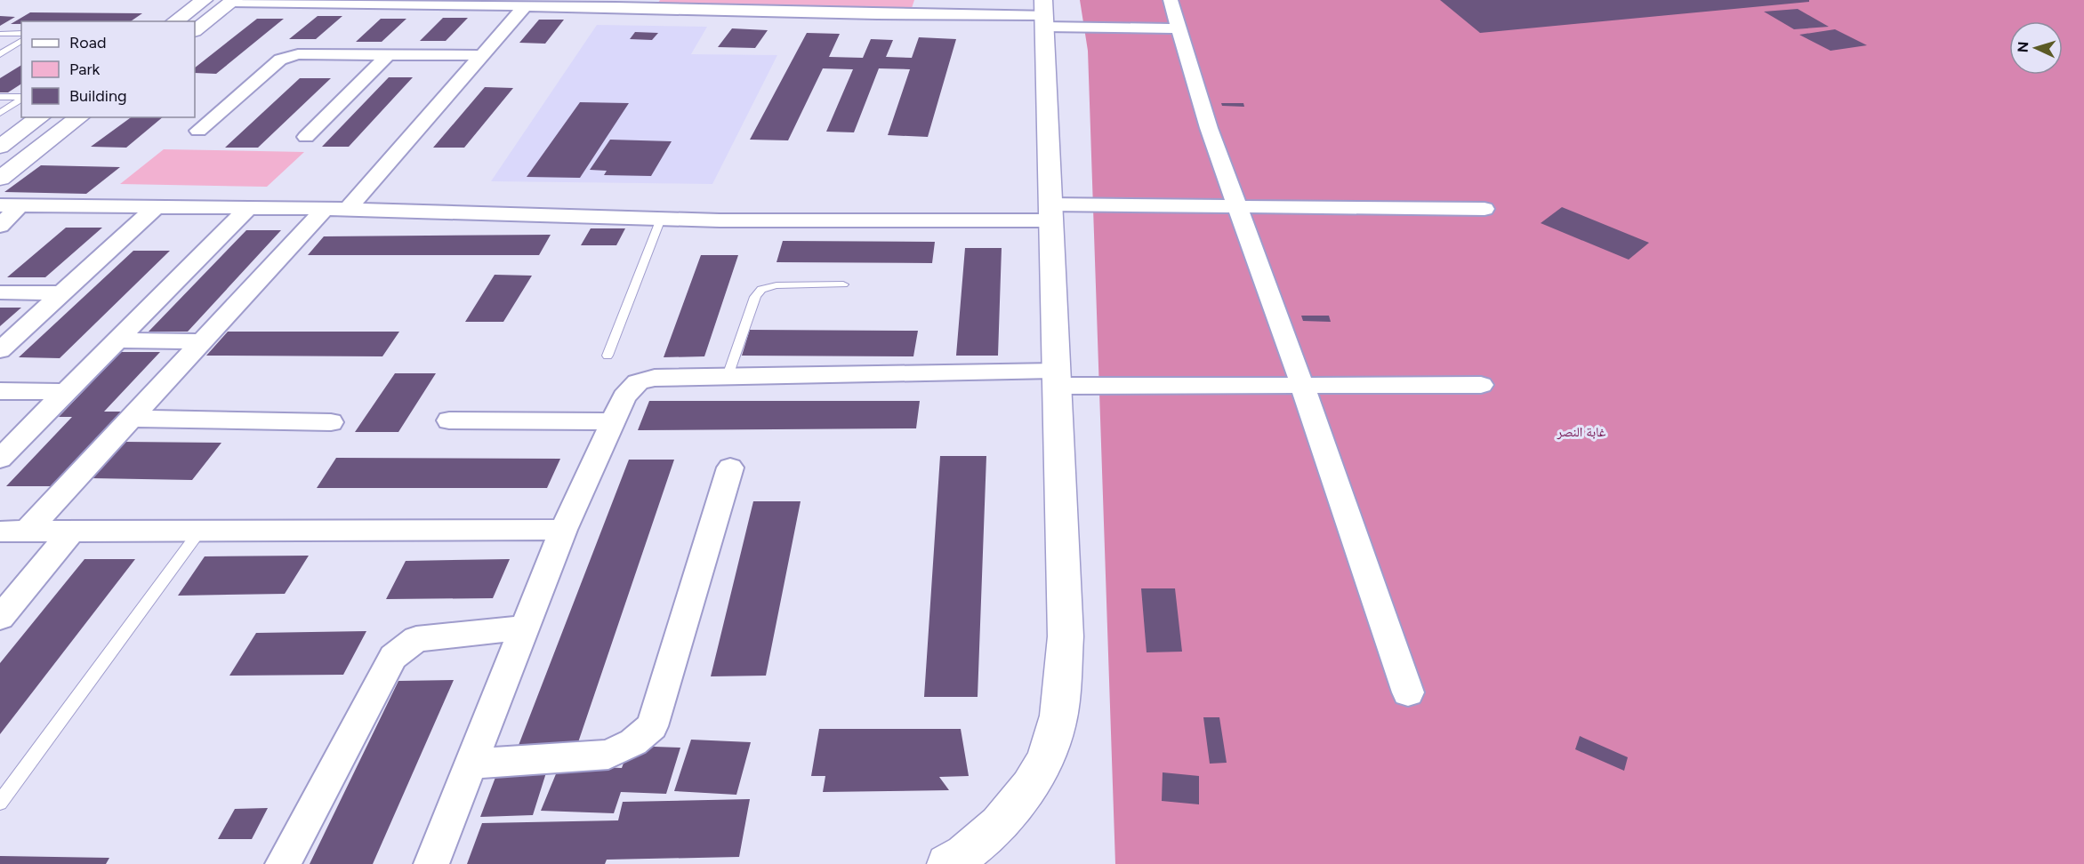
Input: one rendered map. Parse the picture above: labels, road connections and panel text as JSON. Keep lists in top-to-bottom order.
{
  "parks": ["غابة النصر"],
  "legend": ["Road", "Park", "Building"],
  "north": "left"
}
